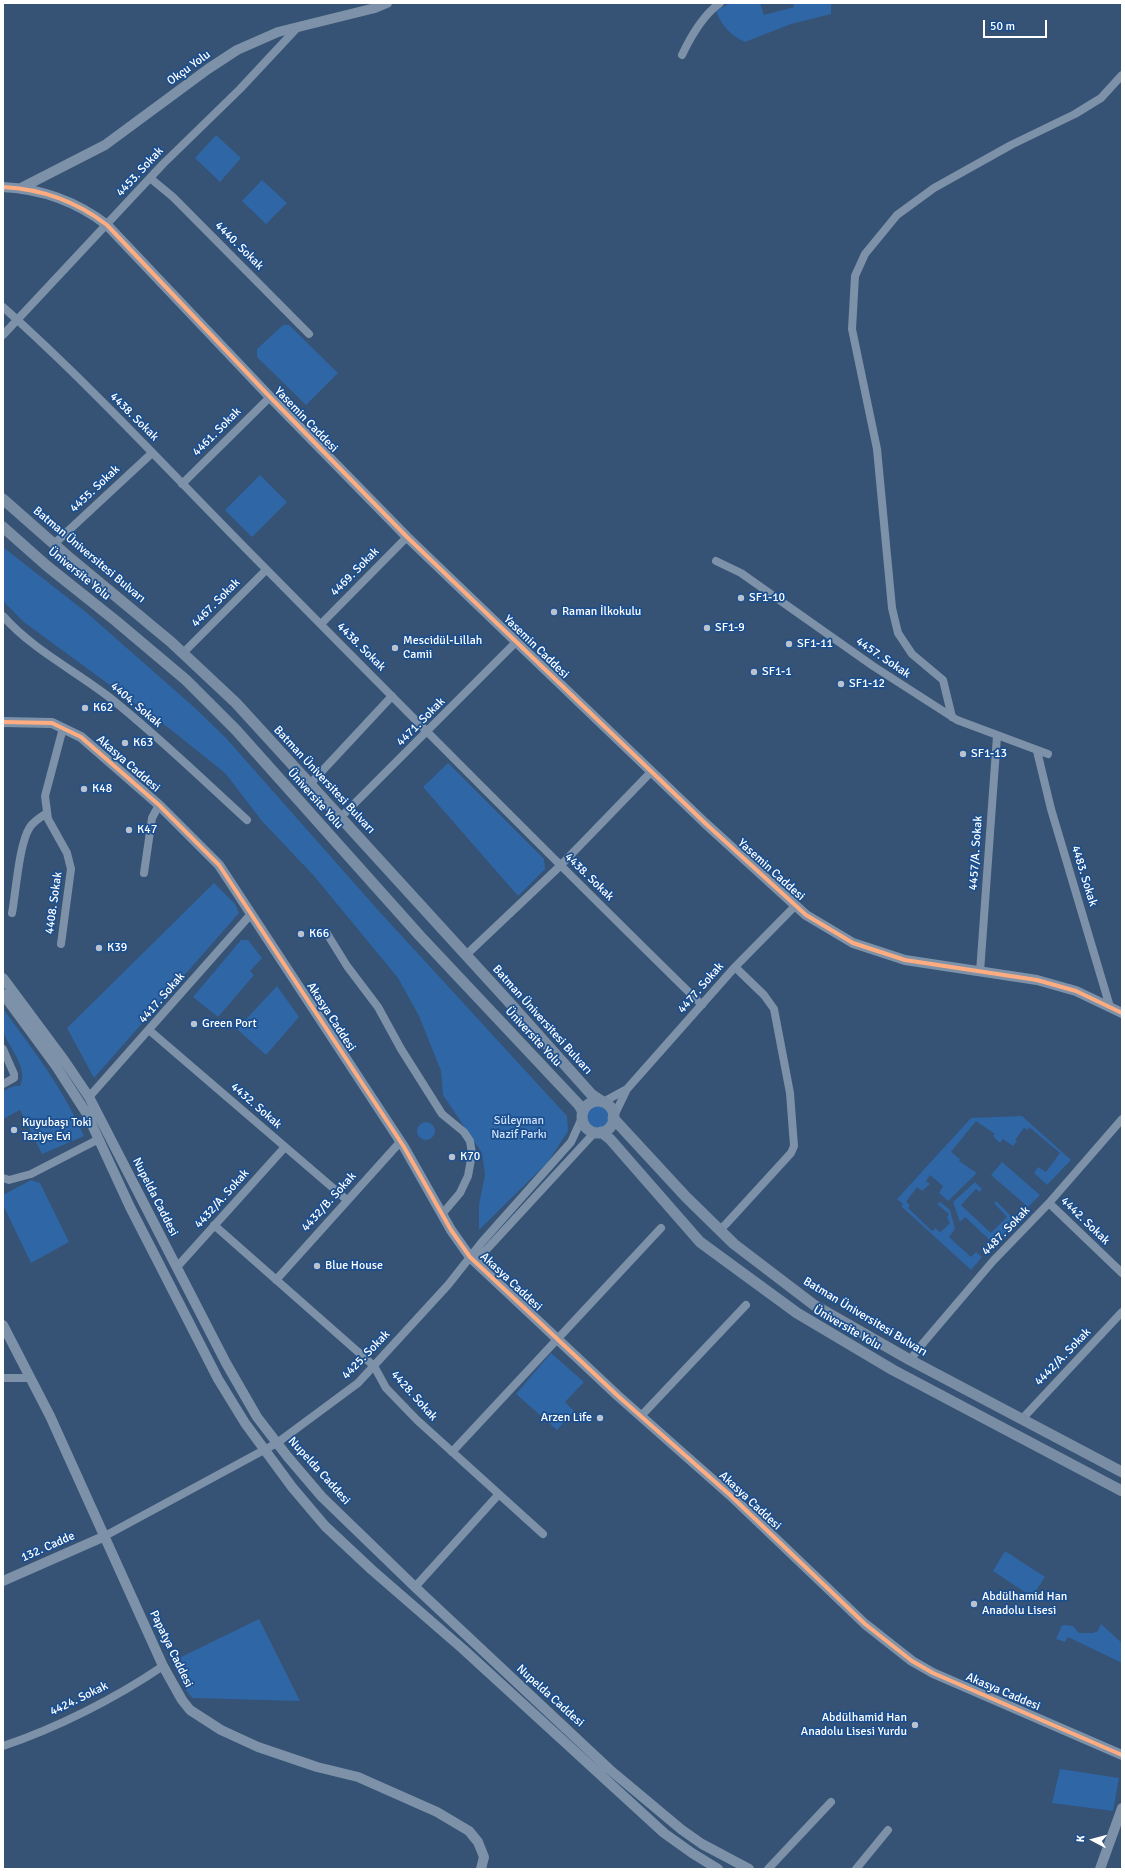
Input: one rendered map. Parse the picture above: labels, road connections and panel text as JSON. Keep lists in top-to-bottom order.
{
  "streets": {
    "main road": ["Batman Üniversitesi Bulvarı", "Üniversite Yolu"],
    "street": [
      "Okçu Yolu",
      "4453. Sokak",
      "4440. Sokak",
      "4438. Sokak",
      "Yasemin Caddesi",
      "4461. Sokak",
      "4455. Sokak",
      "4469. Sokak",
      "4467. Sokak",
      "4457. Sokak",
      "4404. Sokak",
      "4471. Sokak",
      "Akasya Caddesi",
      "4457/A. Sokak",
      "4483. Sokak",
      "4408. Sokak",
      "4477. Sokak",
      "4417. Sokak",
      "4432. Sokak",
      "Nupelda Caddesi",
      "4432/A. Sokak",
      "4432/B. Sokak",
      "4442. Sokak",
      "4487. Sokak",
      "4425. Sokak",
      "4442/A. Sokak",
      "4428. Sokak",
      "132. Cadde",
      "Papatya Caddesi",
      "4424. Sokak"
    ]
  },
  "crossings": [
    ["Okçu Yolu", "4453. Sokak"],
    ["Okçu Yolu", "Yasemin Caddesi"],
    ["4453. Sokak", "4440. Sokak"],
    ["4453. Sokak", "4438. Sokak"],
    ["4453. Sokak", "Yasemin Caddesi"],
    ["4438. Sokak", "4461. Sokak"],
    ["4438. Sokak", "4455. Sokak"],
    ["4438. Sokak", "4469. Sokak"],
    ["4438. Sokak", "4467. Sokak"],
    ["4438. Sokak", "4471. Sokak"],
    ["4438. Sokak", "4477. Sokak"],
    ["Yasemin Caddesi", "4461. Sokak"],
    ["Yasemin Caddesi", "4469. Sokak"],
    ["Yasemin Caddesi", "4471. Sokak"],
    ["Yasemin Caddesi", "4457/A. Sokak"],
    ["Yasemin Caddesi", "4483. Sokak"],
    ["Yasemin Caddesi", "4477. Sokak"],
    ["4455. Sokak", "Batman Üniversitesi Bulvarı"],
    ["Batman Üniversitesi Bulvarı", "Üniversite Yolu"],
    ["Batman Üniversitesi Bulvarı", "4467. Sokak"],
    ["Batman Üniversitesi Bulvarı", "4471. Sokak"],
    ["Batman Üniversitesi Bulvarı", "4487. Sokak"],
    ["Batman Üniversitesi Bulvarı", "4425. Sokak"],
    ["Batman Üniversitesi Bulvarı", "4442/A. Sokak"],
    ["Üniversite Yolu", "4425. Sokak"],
    ["4457. Sokak", "4457/A. Sokak"],
    ["4457. Sokak", "4483. Sokak"],
    ["Akasya Caddesi", "4408. Sokak"],
    ["Akasya Caddesi", "4417. Sokak"],
    ["Akasya Caddesi", "4432/B. Sokak"],
    ["Akasya Caddesi", "4425. Sokak"],
    ["4417. Sokak", "4432. Sokak"],
    ["4417. Sokak", "Nupelda Caddesi"],
    ["4432. Sokak", "4432/A. Sokak"],
    ["4432. Sokak", "4432/B. Sokak"],
    ["Nupelda Caddesi", "4432/A. Sokak"],
    ["Nupelda Caddesi", "4425. Sokak"],
    ["4432/A. Sokak", "4428. Sokak"],
    ["4432/B. Sokak", "4428. Sokak"],
    ["4442. Sokak", "4487. Sokak"],
    ["4425. Sokak", "4428. Sokak"],
    ["4425. Sokak", "132. Cadde"],
    ["4425. Sokak", "Papatya Caddesi"],
    ["132. Cadde", "Papatya Caddesi"],
    ["Papatya Caddesi", "4424. Sokak"]
  ],
  "parks": ["Süleyman Nazif Parkı"],
  "places": [
    "SF1-10",
    "Raman İlkokulu",
    "SF1-9",
    "SF1-11",
    "Mescidül-Lillah Camii",
    "SF1-1",
    "SF1-12",
    "K62",
    "K63",
    "SF1-13",
    "K48",
    "K47",
    "K66",
    "K39",
    "Green Port",
    "Kuyubaşı Toki Taziye Evi",
    "K70",
    "Blue House",
    "Arzen Life",
    "Abdülhamid Han Anadolu Lisesi",
    "Abdülhamid Han Anadolu Lisesi Yurdu"
  ],
  "scale_bar": "50 m",
  "north": "left"
}
